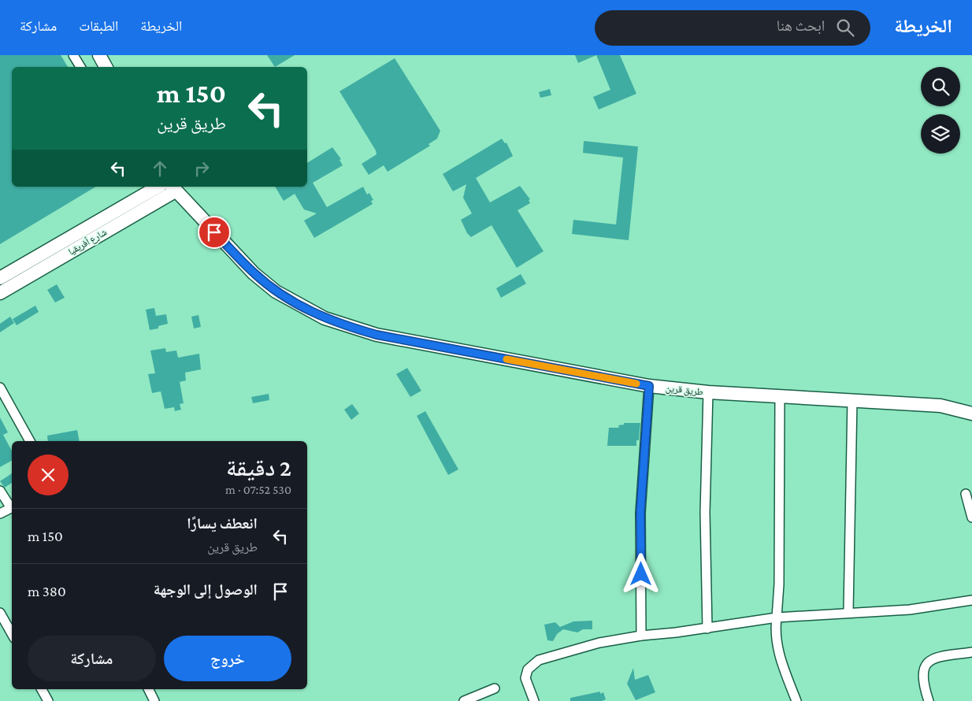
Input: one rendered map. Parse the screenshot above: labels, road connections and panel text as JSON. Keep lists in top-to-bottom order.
{
  "streets": {
    "street": ["شارع أفريقيا", "طريق قرين"]
  },
  "crossings": [
    ["شارع أفريقيا", "طريق قرين"]
  ],
  "page": {
    "header": "الخريطة",
    "search": "ابحث هنا",
    "nav": ["الخريطة", "الطبقات", "مشاركة"],
    "turn": ["150 m", "طريق قرين"],
    "heading": ["2 دقيقة", "530 m · 07:52"],
    "list": [
      {
        "name": "انعطف يسارًا",
        "note": "طريق قرين",
        "value": "150 m"
      },
      {
        "name": "الوصول إلى الوجهة",
        "value": "380 m"
      }
    ],
    "buttons": ["خروج", "مشاركة"]
  }
}
